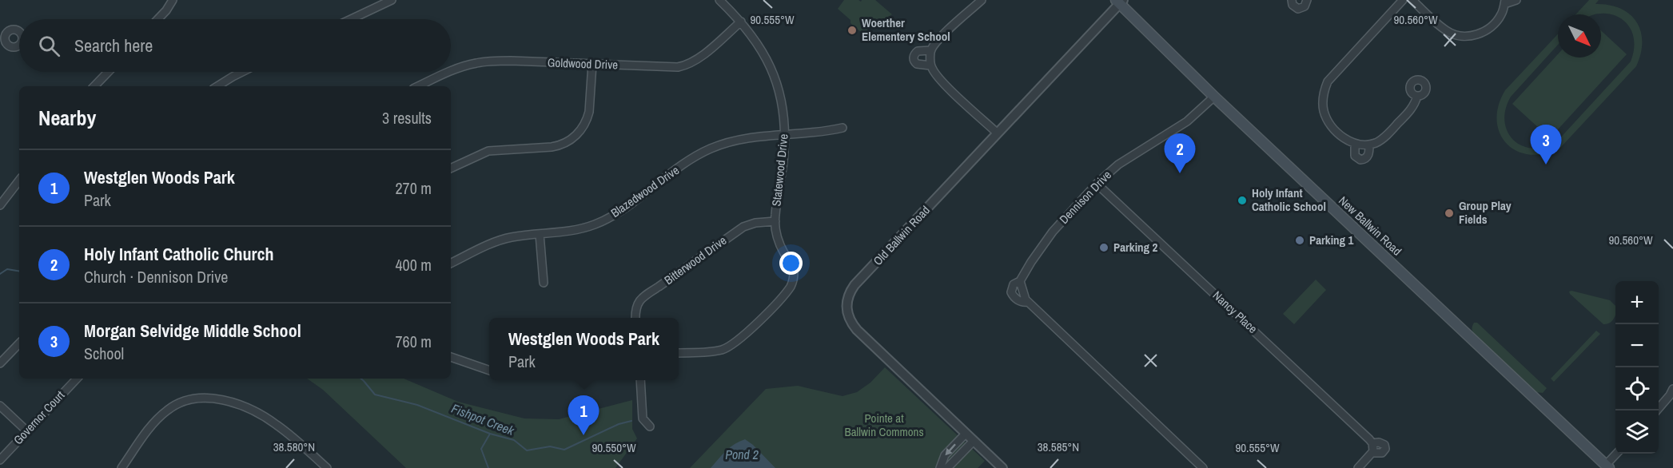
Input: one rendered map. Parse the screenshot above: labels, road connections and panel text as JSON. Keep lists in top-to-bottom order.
{
  "streets": {
    "main road": ["New Ballwin Road"],
    "street": [
      "Goldwood Drive",
      "Statewood Drive",
      "Blazedwood Drive",
      "Dennison Drive",
      "Old Ballwin Road",
      "Bitterwood Drive",
      "Nancy Place",
      "Governor Court"
    ]
  },
  "crossings": [
    ["Goldwood Drive", "Statewood Drive"],
    ["Statewood Drive", "Blazedwood Drive"],
    ["Statewood Drive", "Bitterwood Drive"],
    ["Dennison Drive", "New Ballwin Road"],
    ["Dennison Drive", "Nancy Place"],
    ["New Ballwin Road", "Old Ballwin Road"]
  ],
  "water": ["Fishpot Creek", "Pond 2"],
  "parks": ["Pointe at Ballwin Commons"],
  "places": [
    "Woerther Elementery School",
    "Holy Infant Catholic School",
    "Group Play Fields",
    "Parking 1",
    "Parking 2"
  ],
  "north": "bottom right",
  "page": {
    "search": "Search here",
    "heading": ["Nearby", "3 results"],
    "pins": ["3", "2", "1"],
    "list": [
      {
        "mark": "1",
        "name": "Westglen Woods Park",
        "note": "Park",
        "value": "270 m"
      },
      {
        "mark": "2",
        "name": "Holy Infant Catholic Church",
        "note": "Church · Dennison Drive",
        "value": "400 m"
      },
      {
        "mark": "3",
        "name": "Morgan Selvidge Middle School",
        "note": "School",
        "value": "760 m"
      }
    ],
    "map_buttons": ["+", "−"],
    "popup": ["Westglen Woods Park", "Park"]
  },
  "coordinates": [
    "90.555°W",
    "90.560°W",
    "38.580°N",
    "38.585°N",
    "90.550°W"
  ]
}
